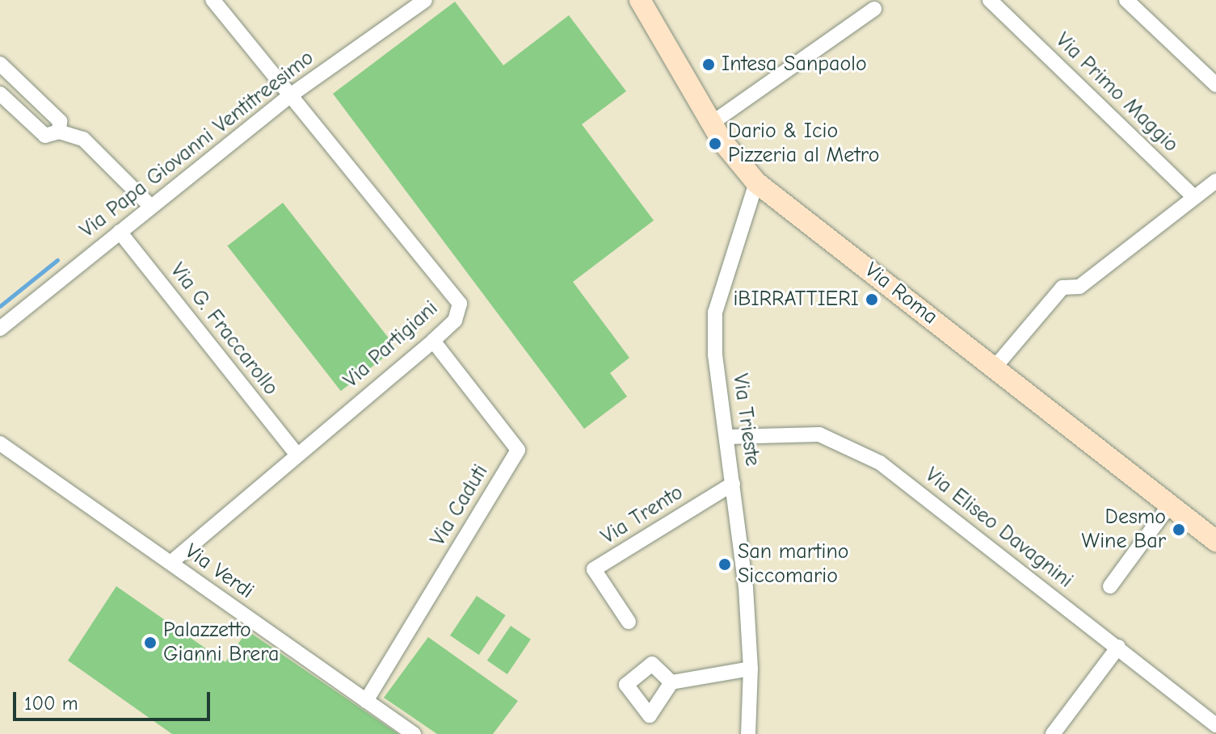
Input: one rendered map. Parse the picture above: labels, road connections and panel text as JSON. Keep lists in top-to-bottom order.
{
  "streets": {
    "street": [
      "Via Primo Maggio",
      "Via Papa Giovanni Ventitreesimo",
      "Via Roma",
      "Via G. Fraccarollo",
      "Via Partigiani",
      "Via Trieste",
      "Via Caduti",
      "Via Trento",
      "Via Eliseo Davagnini",
      "Via Verdi"
    ]
  },
  "crossings": [
    ["Via Papa Giovanni Ventitreesimo", "Via G. Fraccarollo"],
    ["Via Papa Giovanni Ventitreesimo", "Via Partigiani"],
    ["Via Roma", "Via Trieste"],
    ["Via G. Fraccarollo", "Via Partigiani"],
    ["Via Partigiani", "Via Caduti"],
    ["Via Partigiani", "Via Verdi"],
    ["Via Trieste", "Via Trento"],
    ["Via Trieste", "Via Eliseo Davagnini"],
    ["Via Caduti", "Via Verdi"]
  ],
  "places": [
    "Intesa Sanpaolo",
    "Dario & Icio Pizzeria al Metro",
    "iBIRRATTIERI",
    "Desmo Wine Bar",
    "San martino Siccomario",
    "Palazzetto Gianni Brera"
  ],
  "scale_bar": "100 m"
}
